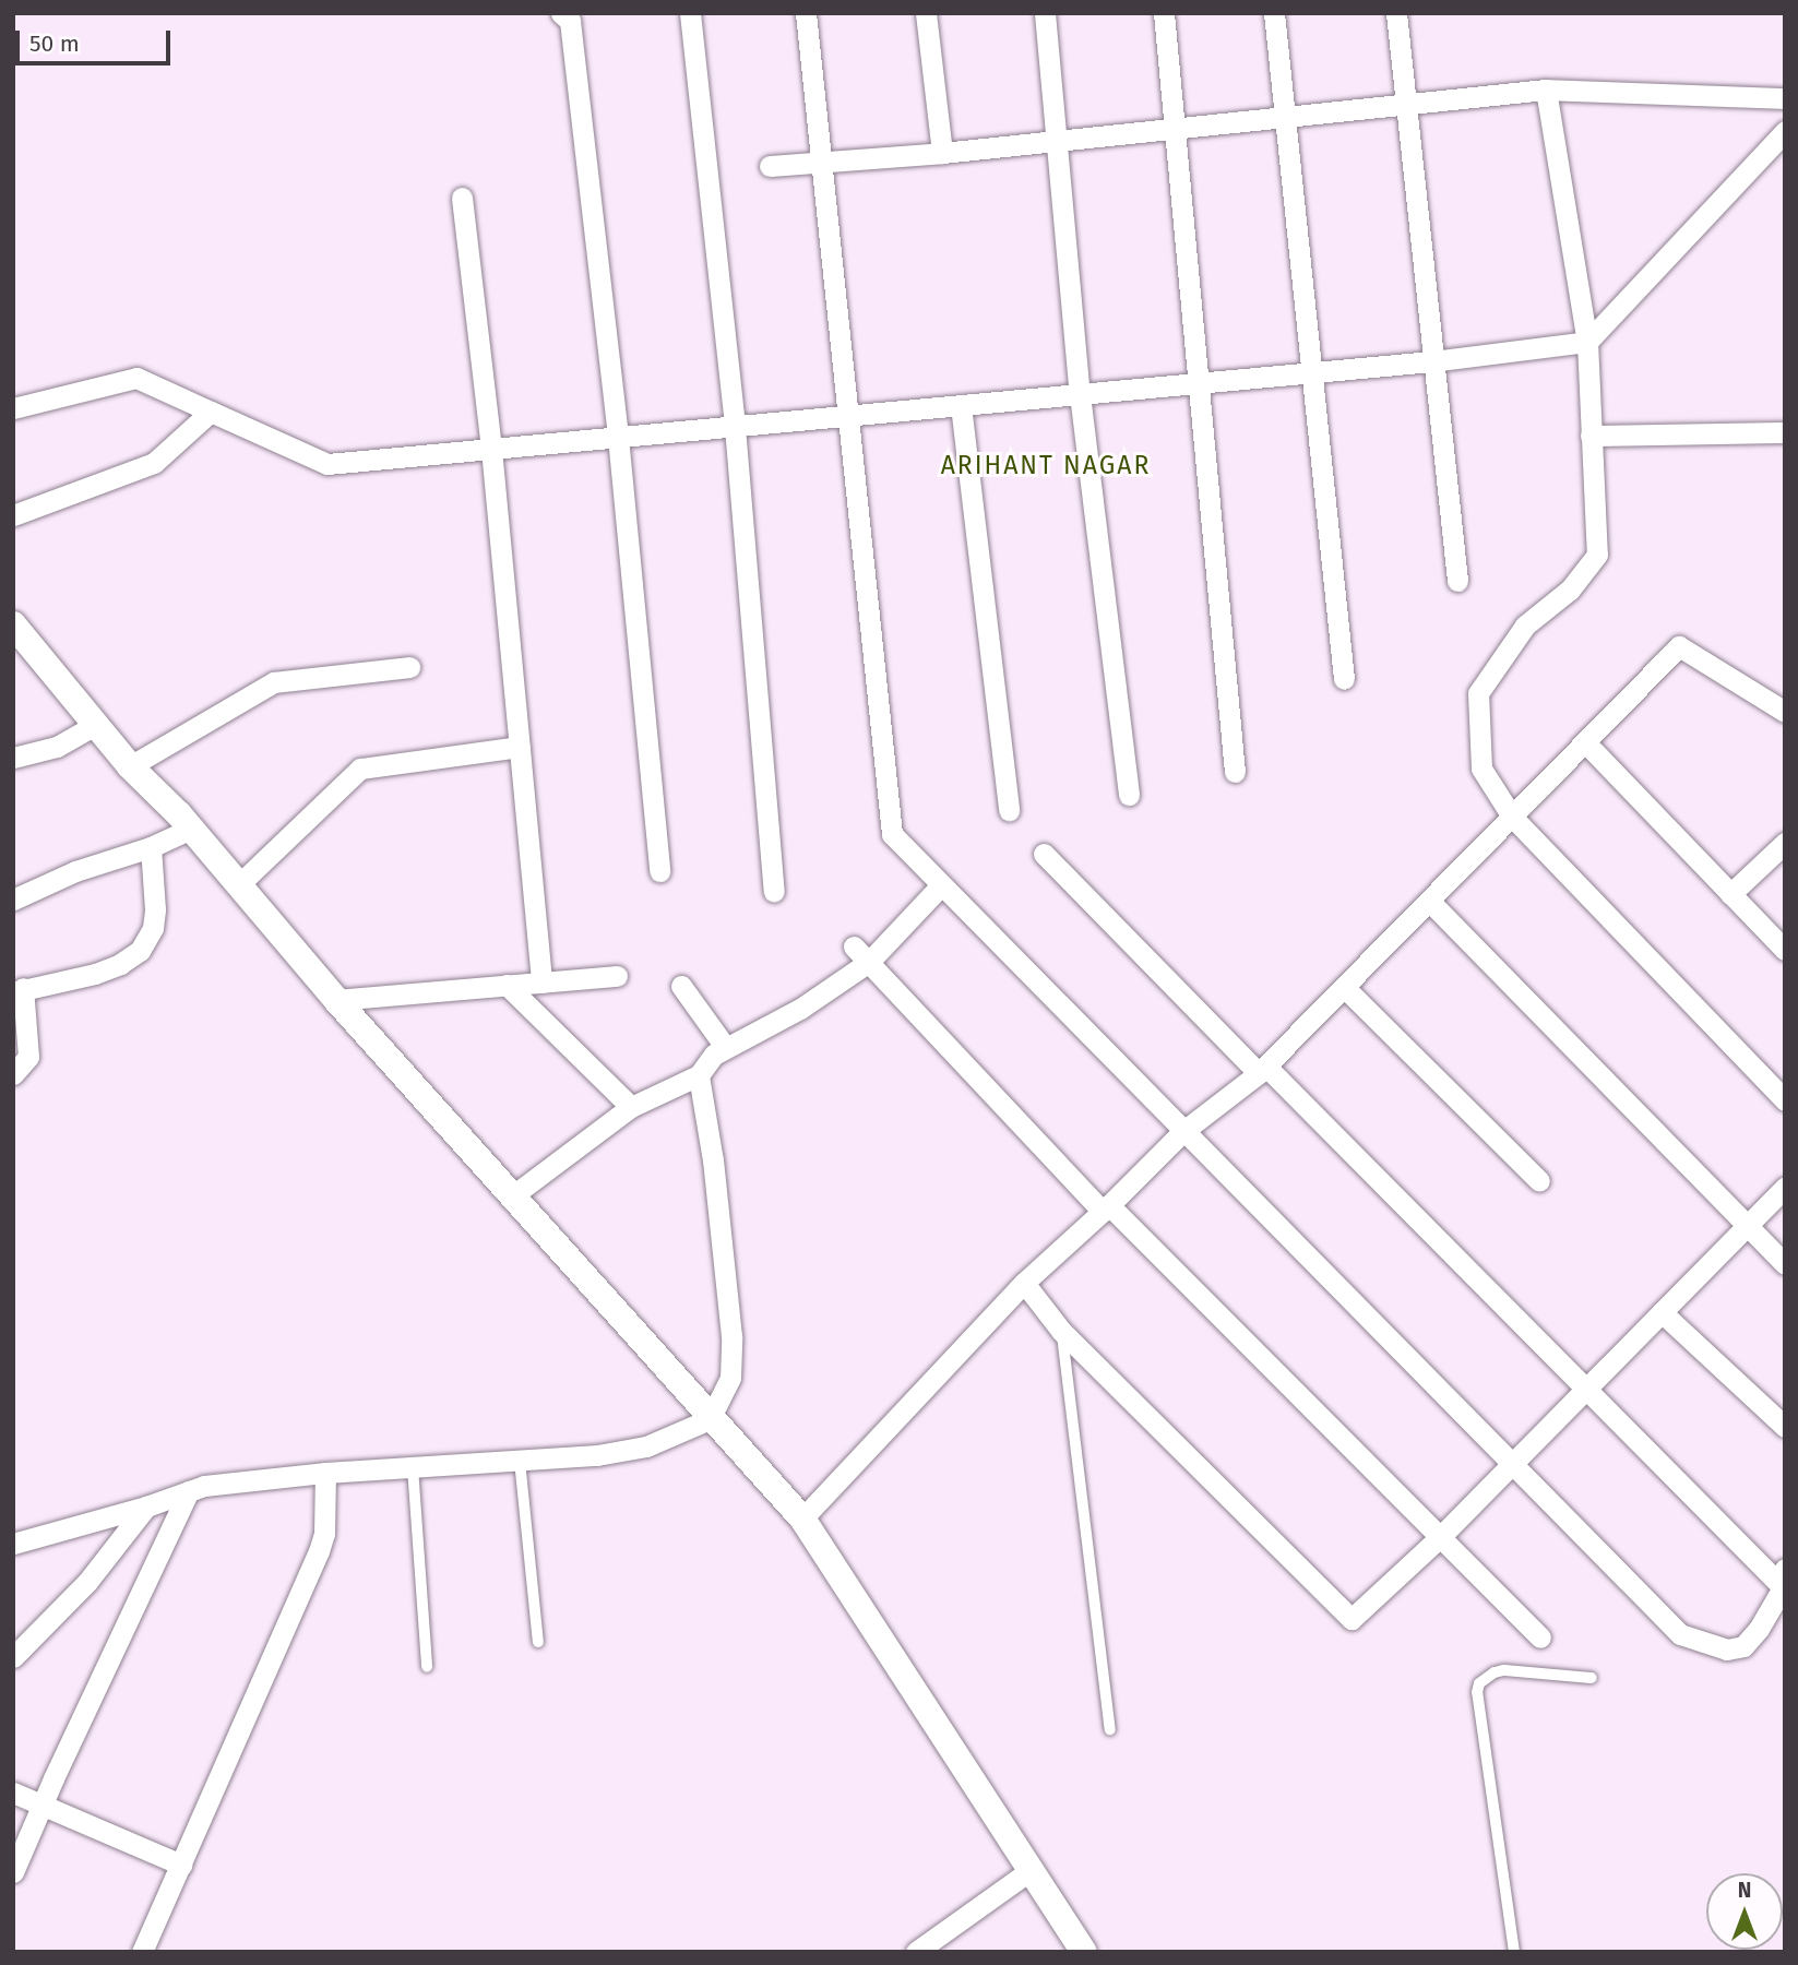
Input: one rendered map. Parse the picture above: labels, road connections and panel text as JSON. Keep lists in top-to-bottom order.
{
  "districts": ["ARIHANT NAGAR"],
  "scale_bar": "50 m",
  "north": "top"
}
